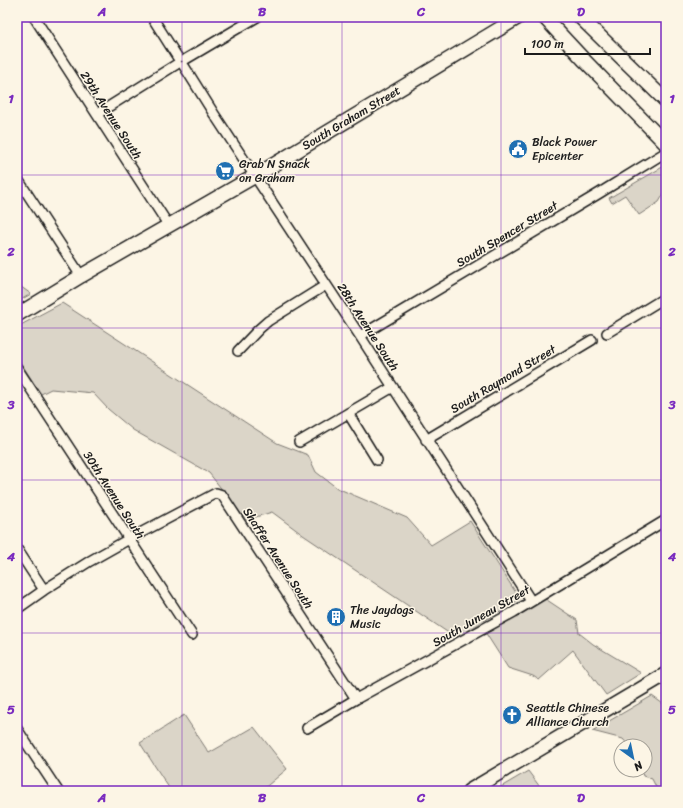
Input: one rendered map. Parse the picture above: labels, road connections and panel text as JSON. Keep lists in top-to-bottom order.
{
  "streets": {
    "street": [
      "29th Avenue South",
      "South Graham Street",
      "South Spencer Street",
      "28th Avenue South",
      "South Raymond Street",
      "30th Avenue South",
      "Shaffer Avenue South",
      "South Juneau Street"
    ]
  },
  "crossings": [
    ["29th Avenue South", "South Graham Street"],
    ["South Graham Street", "28th Avenue South"],
    ["South Spencer Street", "28th Avenue South"],
    ["28th Avenue South", "South Raymond Street"],
    ["28th Avenue South", "South Juneau Street"],
    ["30th Avenue South", "Shaffer Avenue South"],
    ["Shaffer Avenue South", "South Juneau Street"]
  ],
  "places": {
    "public building": ["Black Power Epicenter"],
    "supermarket": ["Grab N Snack on Graham"],
    "building": ["The Jaydogs Music"],
    "church": ["Seattle Chinese Alliance Church"]
  },
  "scale_bar": "100 m",
  "north": "bottom right",
  "grid": {
    "columns": [
      "A",
      "B",
      "C",
      "D"
    ],
    "rows": [
      "1",
      "2",
      "3",
      "4",
      "5"
    ]
  }
}
